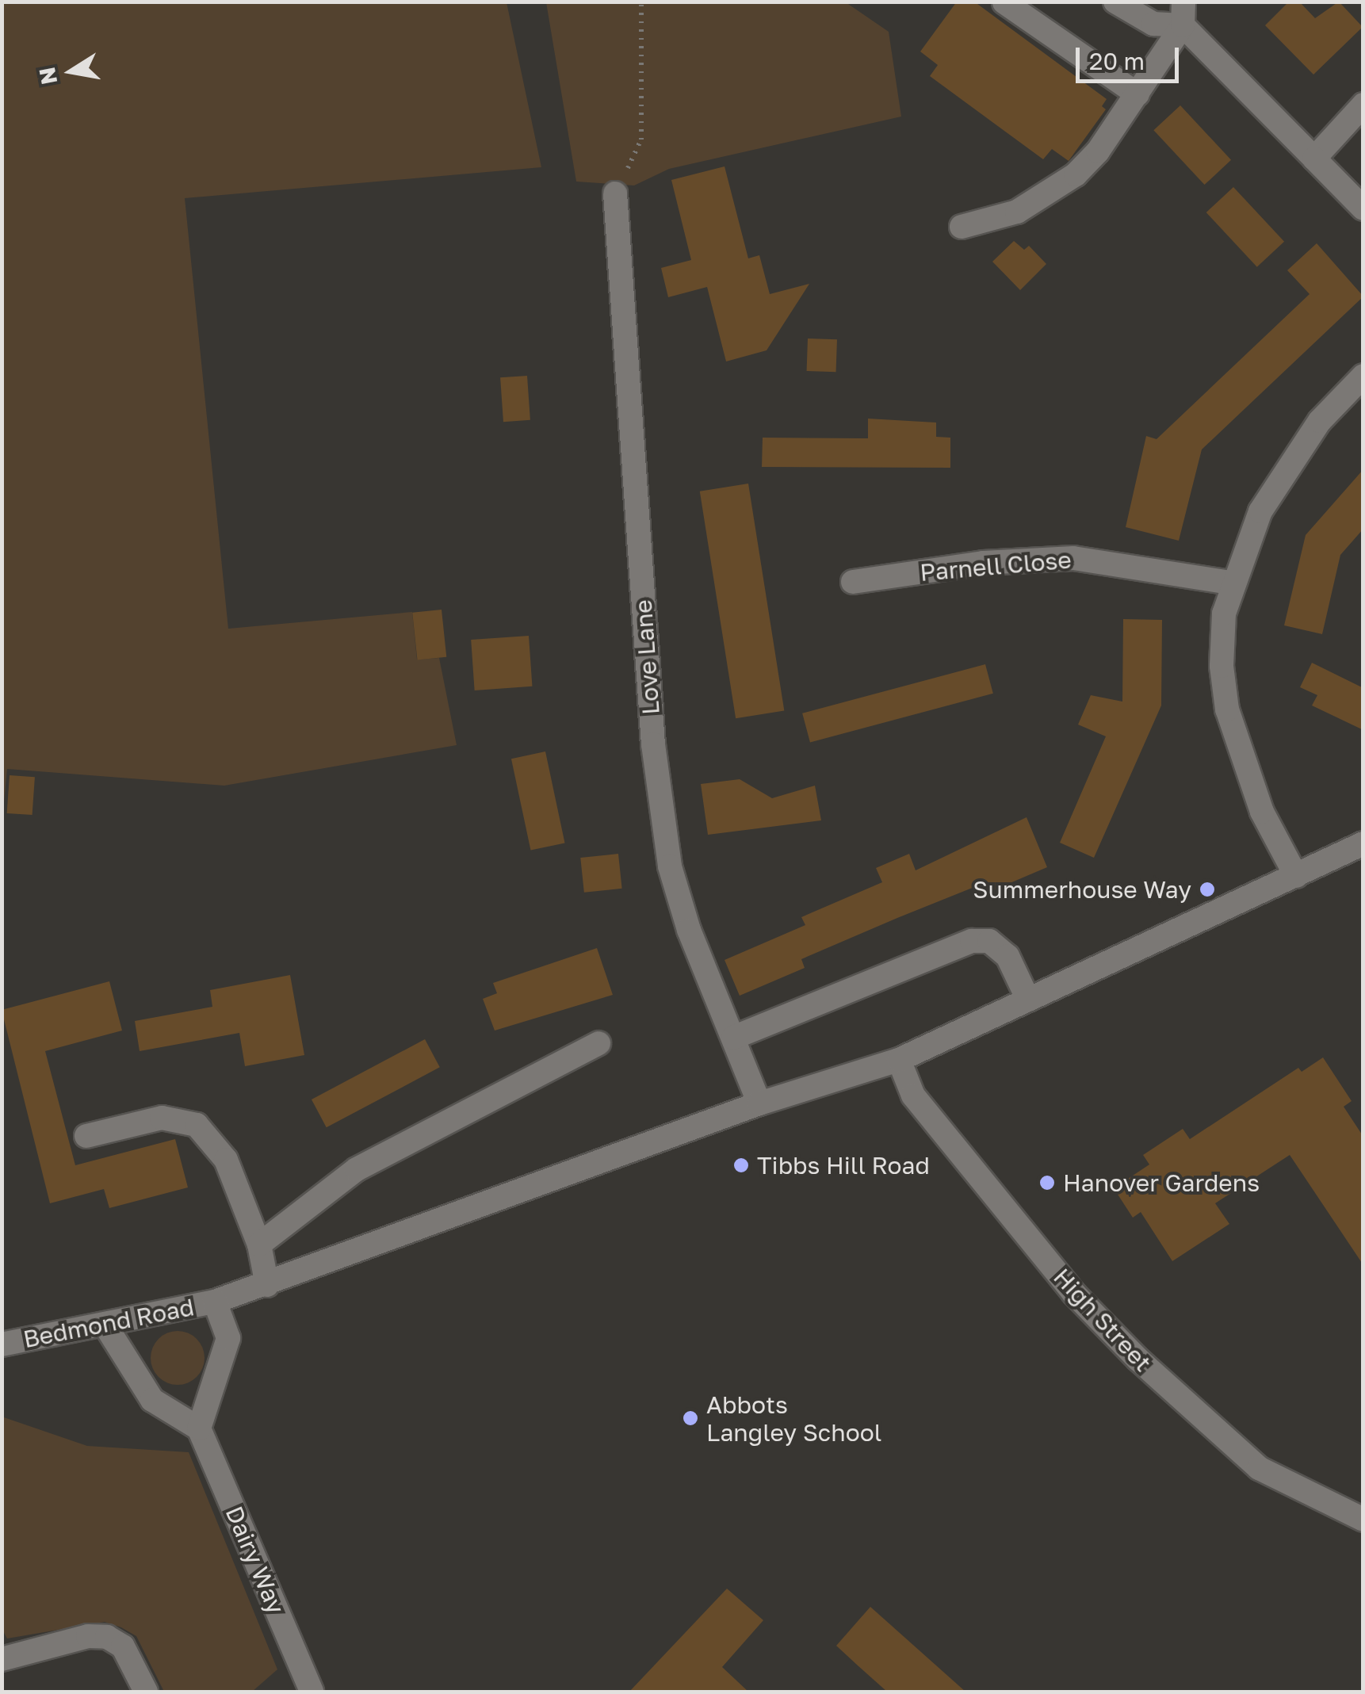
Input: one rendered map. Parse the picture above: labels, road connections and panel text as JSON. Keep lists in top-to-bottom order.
{
  "streets": {
    "street": [
      "Parnell Close",
      "Love Lane",
      "High Street",
      "Bedmond Road",
      "Dairy Way"
    ]
  },
  "places": [
    "Summerhouse Way",
    "Tibbs Hill Road",
    "Hanover Gardens",
    "Abbots Langley School"
  ],
  "scale_bar": "20 m",
  "north": "left"
}
